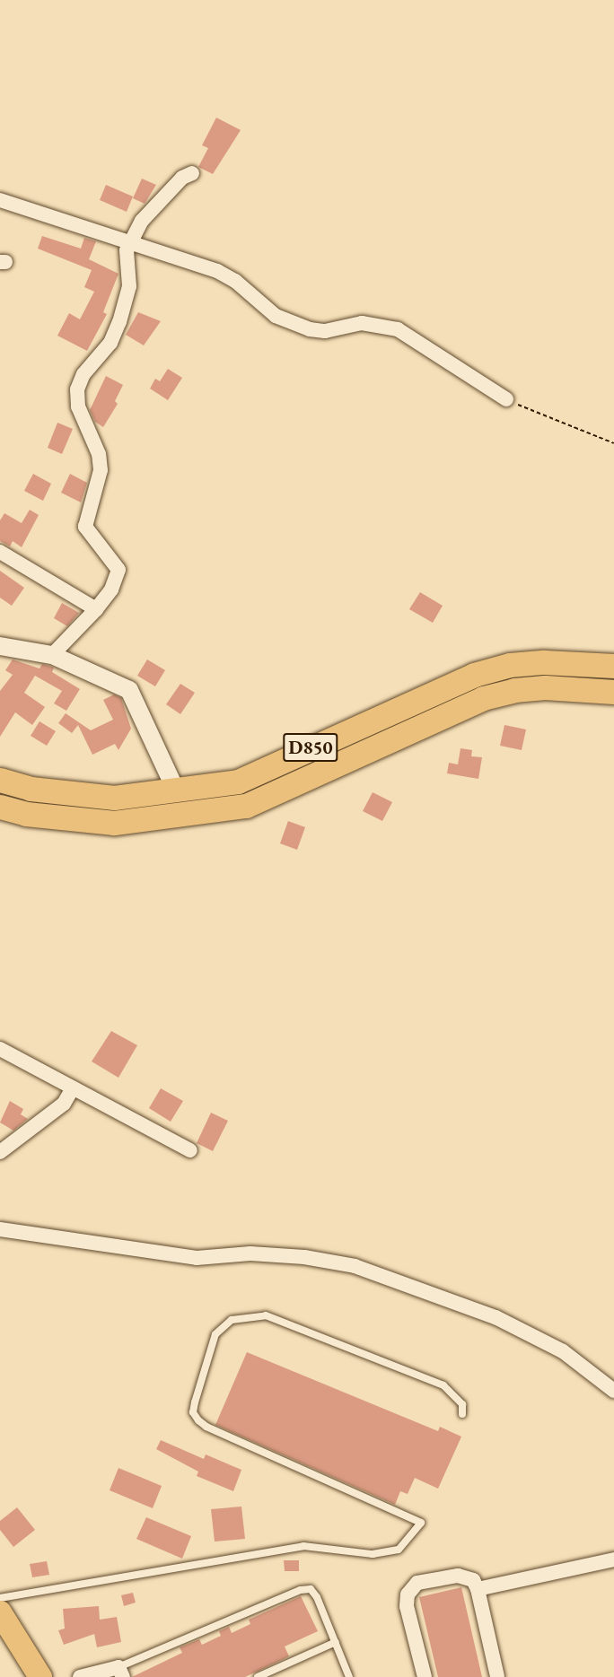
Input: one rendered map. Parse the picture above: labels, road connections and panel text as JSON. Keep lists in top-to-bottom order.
{
  "streets": {
    "highway": ["D850"]
  }
}
